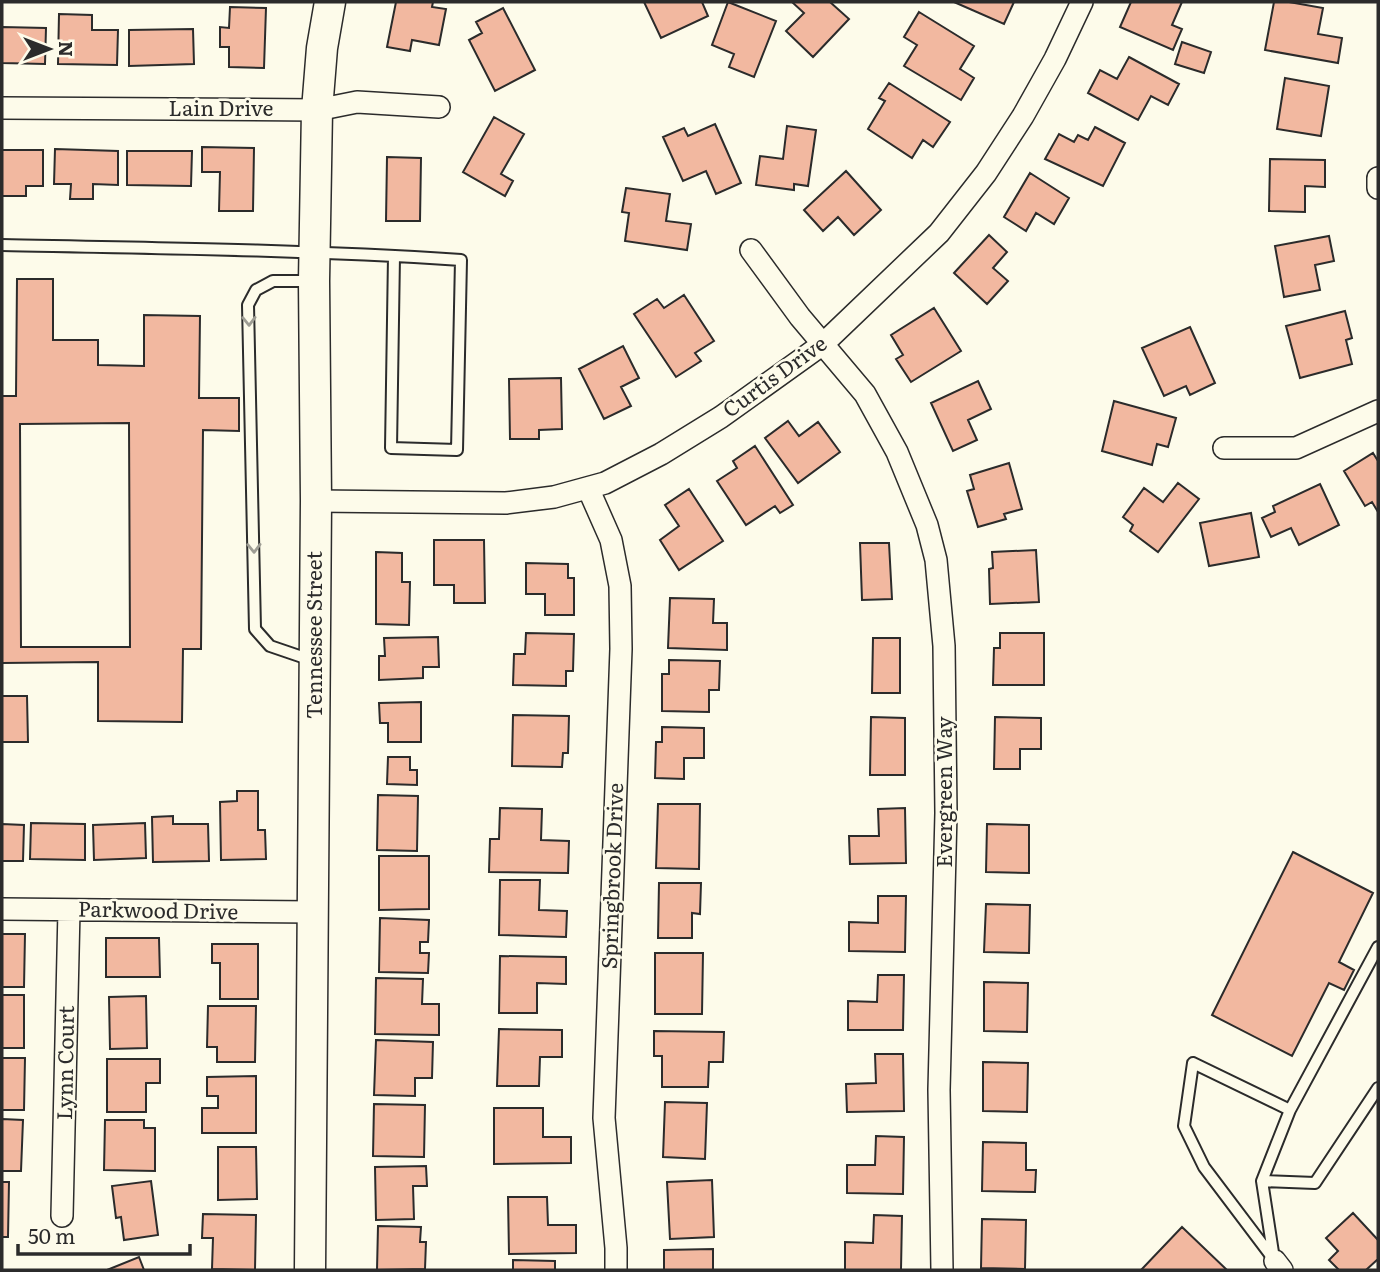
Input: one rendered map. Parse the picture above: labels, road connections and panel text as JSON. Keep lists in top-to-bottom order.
{
  "streets": {
    "main road": ["Tennessee Street"],
    "street": [
      "Lain Drive",
      "Curtis Drive",
      "Evergreen Way",
      "Springbrook Drive",
      "Parkwood Drive",
      "Lynn Court"
    ]
  },
  "crossings": [
    ["Lain Drive", "Tennessee Street"],
    ["Curtis Drive", "Tennessee Street"],
    ["Curtis Drive", "Evergreen Way"],
    ["Curtis Drive", "Springbrook Drive"],
    ["Tennessee Street", "Parkwood Drive"],
    ["Parkwood Drive", "Lynn Court"]
  ],
  "scale_bar": "50 m",
  "north": "right"
}
